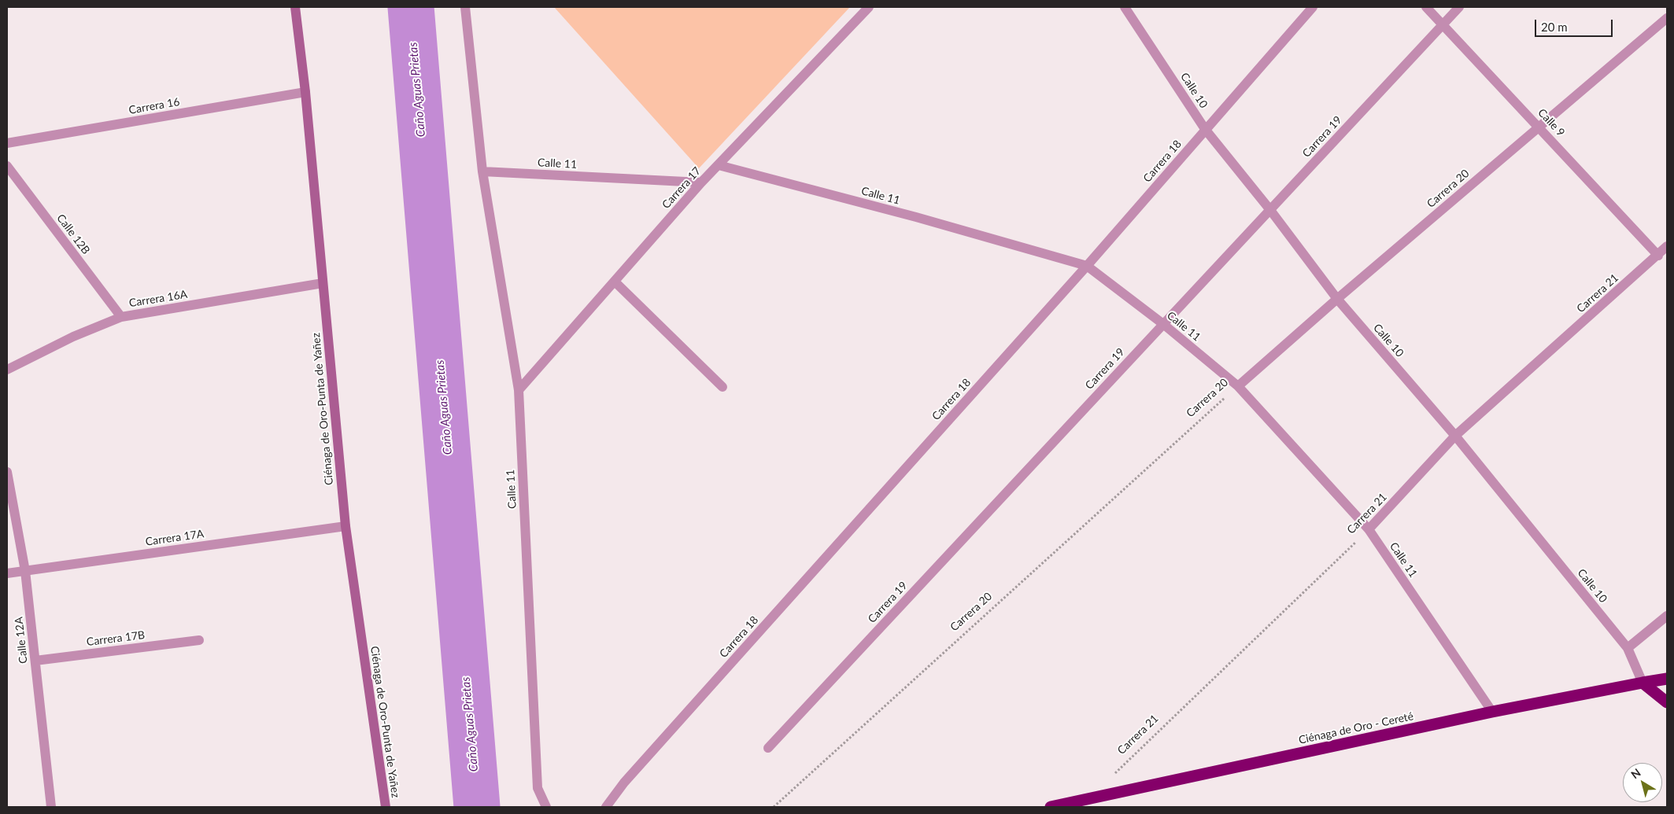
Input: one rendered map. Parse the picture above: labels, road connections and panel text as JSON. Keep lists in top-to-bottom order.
{
  "streets": {
    "highway": ["Ciénaga de Oro - Cereté"],
    "street": [
      "Calle 10",
      "Carrera 16",
      "Calle 9",
      "Carrera 19",
      "Carrera 18",
      "Calle 11",
      "Carrera 17",
      "Carrera 20",
      "Calle 12B",
      "Carrera 21",
      "Carrera 16A",
      "Ciénaga de Oro-Punta de Yañez",
      "Carrera 17A",
      "Carrera 17B",
      "Calle 12A"
    ]
  },
  "crossings": [
    ["Calle 10", "Carrera 19"],
    ["Calle 10", "Carrera 18"],
    ["Calle 10", "Carrera 20"],
    ["Calle 10", "Carrera 21"],
    ["Calle 10", "Ciénaga de Oro - Cereté"],
    ["Carrera 16", "Ciénaga de Oro-Punta de Yañez"],
    ["Calle 9", "Carrera 19"],
    ["Calle 9", "Carrera 20"],
    ["Calle 9", "Carrera 21"],
    ["Carrera 19", "Calle 11"],
    ["Carrera 18", "Calle 11"],
    ["Calle 11", "Carrera 17"],
    ["Calle 11", "Carrera 20"],
    ["Calle 11", "Carrera 21"],
    ["Calle 11", "Ciénaga de Oro - Cereté"],
    ["Calle 12B", "Carrera 16A"],
    ["Carrera 16A", "Ciénaga de Oro-Punta de Yañez"],
    ["Ciénaga de Oro-Punta de Yañez", "Carrera 17A"],
    ["Carrera 17A", "Calle 12A"],
    ["Carrera 17B", "Calle 12A"]
  ],
  "water": ["Caño Aguas Prietas"],
  "scale_bar": "20 m",
  "north": "top left"
}
